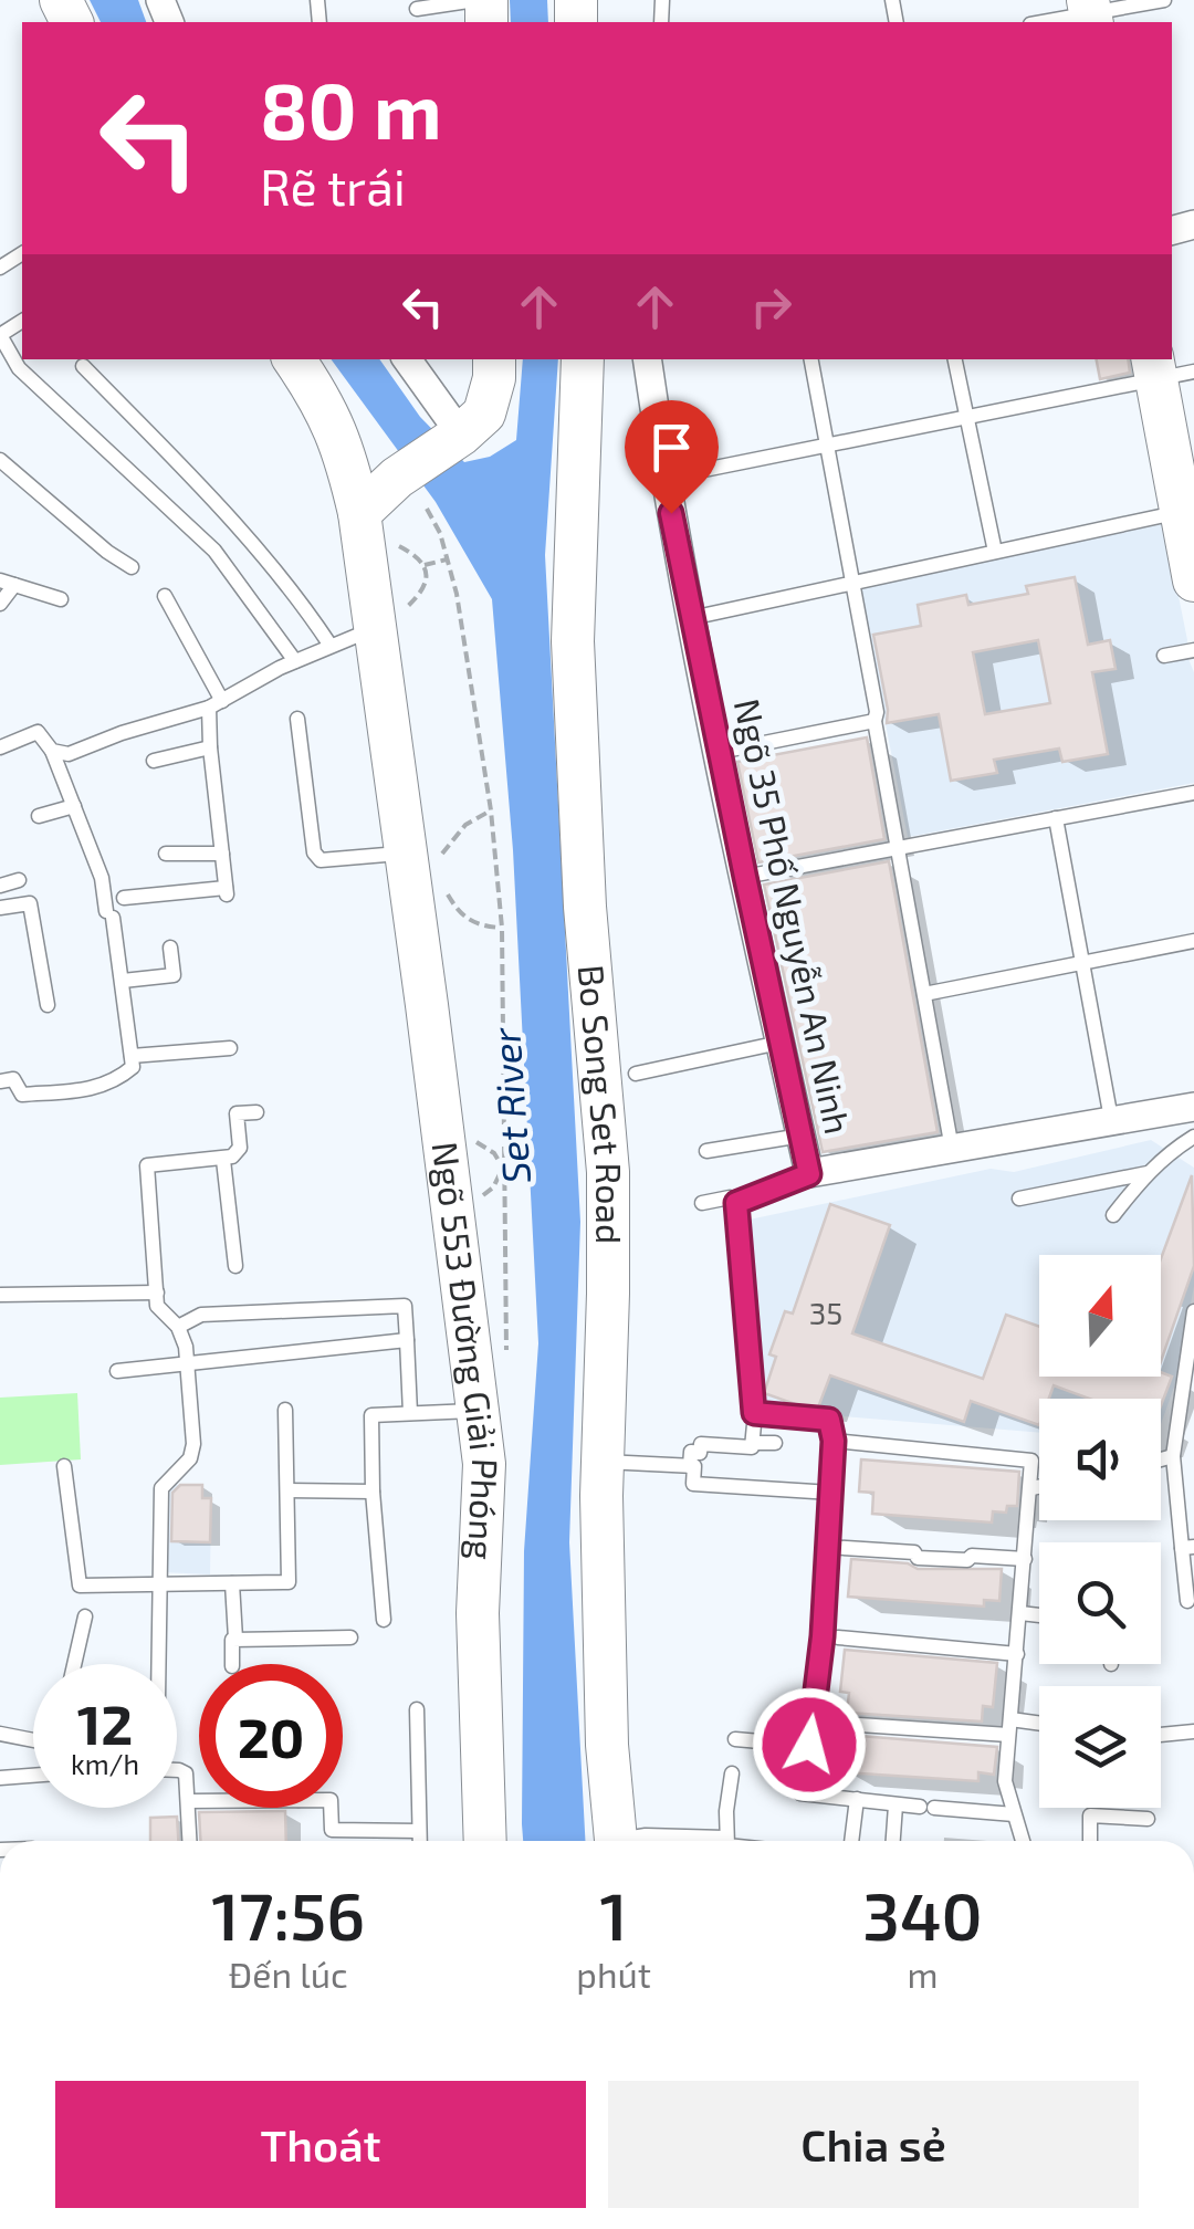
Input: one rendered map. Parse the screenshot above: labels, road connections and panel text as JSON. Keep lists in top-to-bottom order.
{
  "streets": {
    "street": ["Ngõ 35 Phố Nguyễn An Ninh", "Bo Song Set Road", "Ngõ 553 Đường Giải Phóng"]
  },
  "water": ["Set River"],
  "house_numbers": ["35"],
  "north": "top",
  "page": {
    "turn": ["80 m", "Rẽ trái"],
    "speed": "12 km/h",
    "limit": "20",
    "eta": [
      "17:56",
      "Đến lúc",
      "1",
      "phút",
      "340",
      "m"
    ],
    "buttons": ["Thoát", "Chia sẻ"]
  }
}
